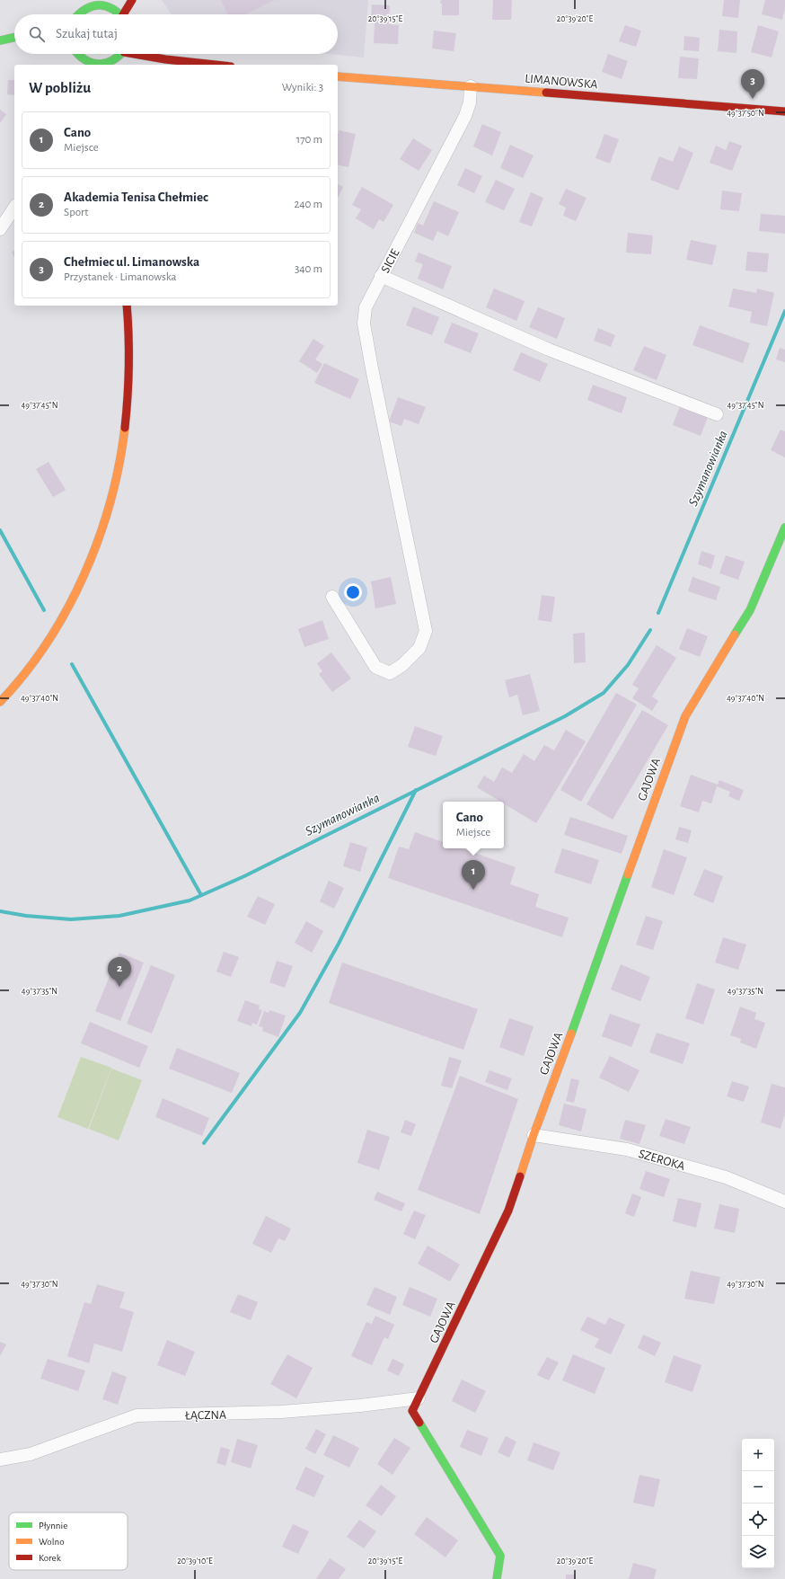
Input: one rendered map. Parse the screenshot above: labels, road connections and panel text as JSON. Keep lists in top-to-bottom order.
{
  "streets": {
    "main road": ["LIMANOWSKA", "GAJOWA"],
    "street": ["SICIE", "SZEROKA", "ŁĄCZNA"]
  },
  "crossings": [
    ["LIMANOWSKA", "SICIE"],
    ["GAJOWA", "SZEROKA"],
    ["GAJOWA", "ŁĄCZNA"]
  ],
  "water": ["Szymanowianka"],
  "legend": ["Płynnie", "Wolno", "Korek"],
  "page": {
    "search": "Szukaj tutaj",
    "heading": ["W pobliżu", "Wyniki: 3"],
    "pins": ["3", "1", "2"],
    "list": [
      {
        "mark": "1",
        "name": "Cano",
        "note": "Miejsce",
        "value": "170 m"
      },
      {
        "mark": "2",
        "name": "Akademia Tenisa Chełmiec",
        "note": "Sport",
        "value": "240 m"
      },
      {
        "mark": "3",
        "name": "Chełmiec ul. Limanowska",
        "note": "Przystanek · Limanowska",
        "value": "340 m"
      }
    ],
    "popup": ["Cano", "Miejsce"],
    "map_buttons": ["+", "−"]
  },
  "coordinates": [
    "20°39'15\"E",
    "20°39'20\"E",
    "49°37'50\"N",
    "49°37'45\"N",
    "49°37'40\"N",
    "49°37'35\"N",
    "49°37'30\"N",
    "20°39'10\"E"
  ]
}
